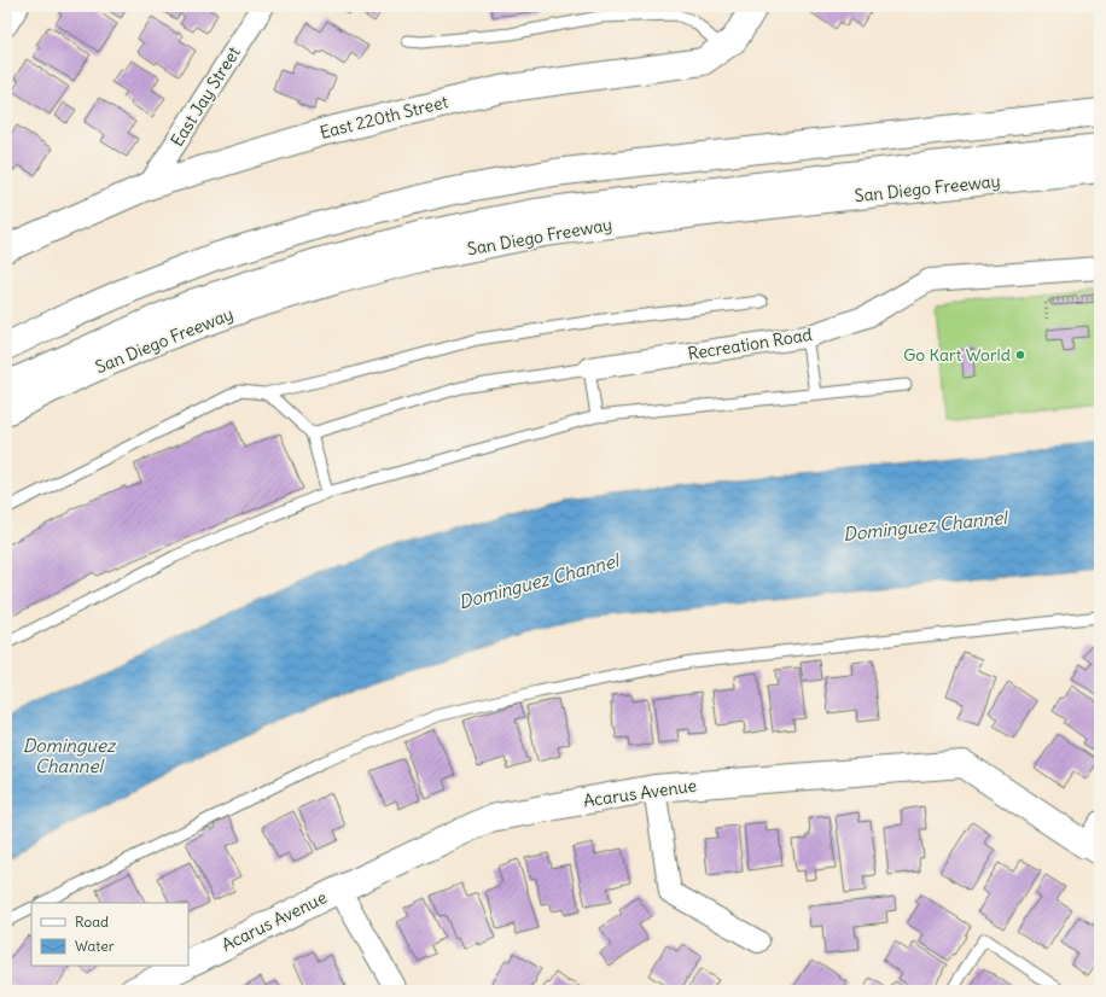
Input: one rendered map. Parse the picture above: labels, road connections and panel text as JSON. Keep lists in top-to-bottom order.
{
  "streets": {
    "main road": ["East 220th Street", "San Diego Freeway", "Acarus Avenue"],
    "street": ["East Jay Street", "Recreation Road"]
  },
  "crossings": [
    ["East Jay Street", "East 220th Street"]
  ],
  "water": ["Dominguez Channel"],
  "places": ["Go Kart World"],
  "legend": ["Road", "Water"]
}
